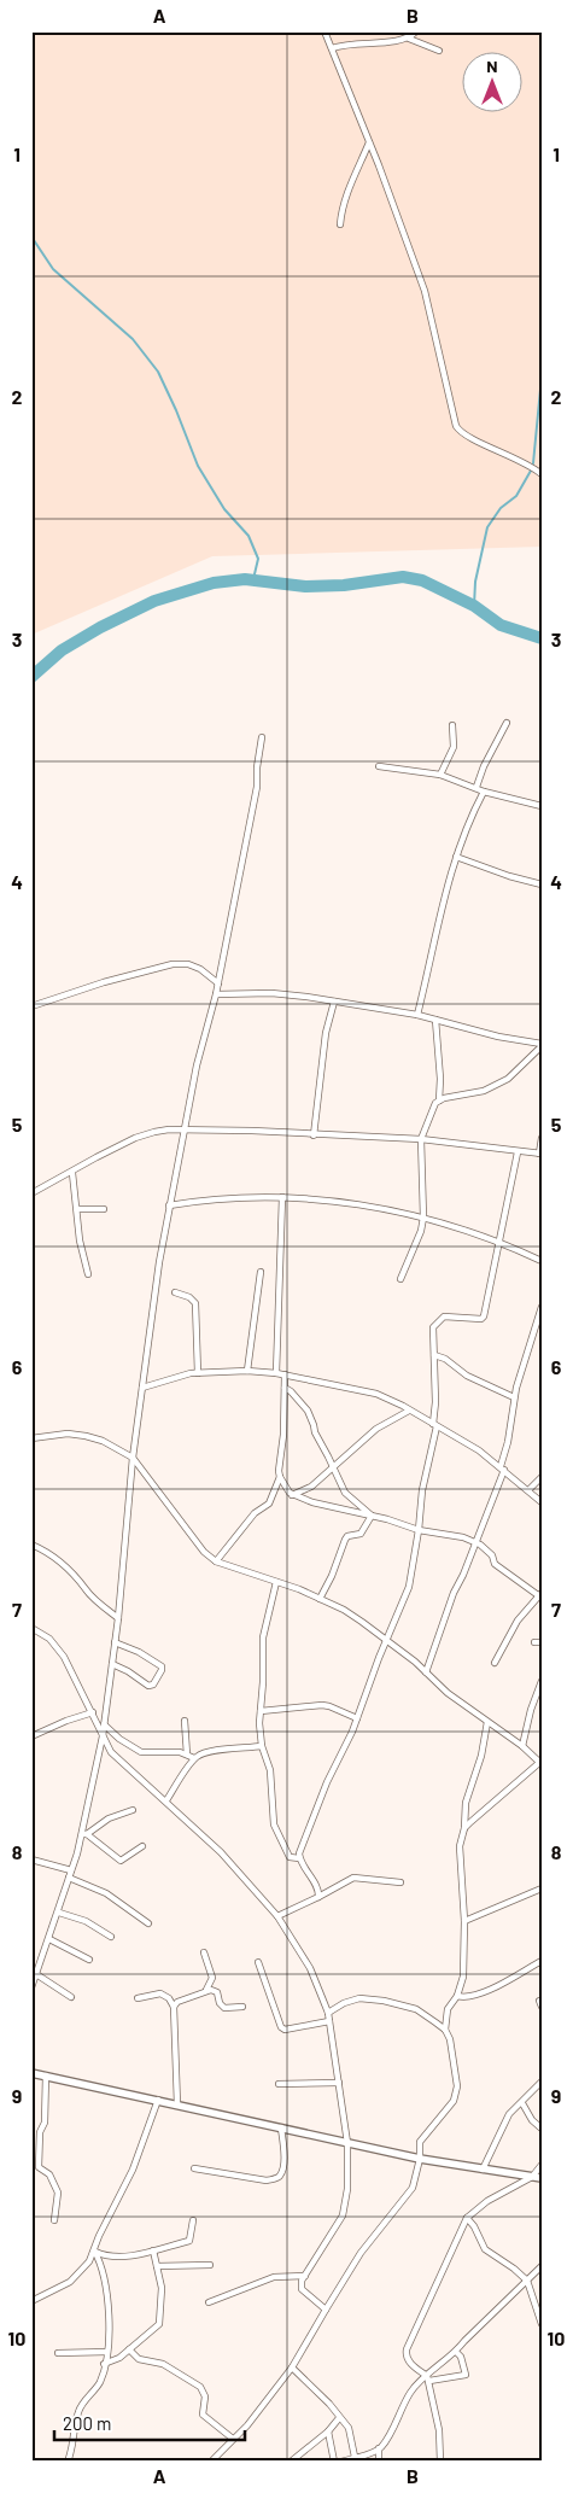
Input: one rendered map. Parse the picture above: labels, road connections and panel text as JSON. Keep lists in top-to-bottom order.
{
  "scale_bar": "200 m",
  "north": "top",
  "grid": {
    "columns": ["A", "B"],
    "rows": [
      "1",
      "2",
      "3",
      "4",
      "5",
      "6",
      "7",
      "8",
      "9",
      "10"
    ]
  }
}
